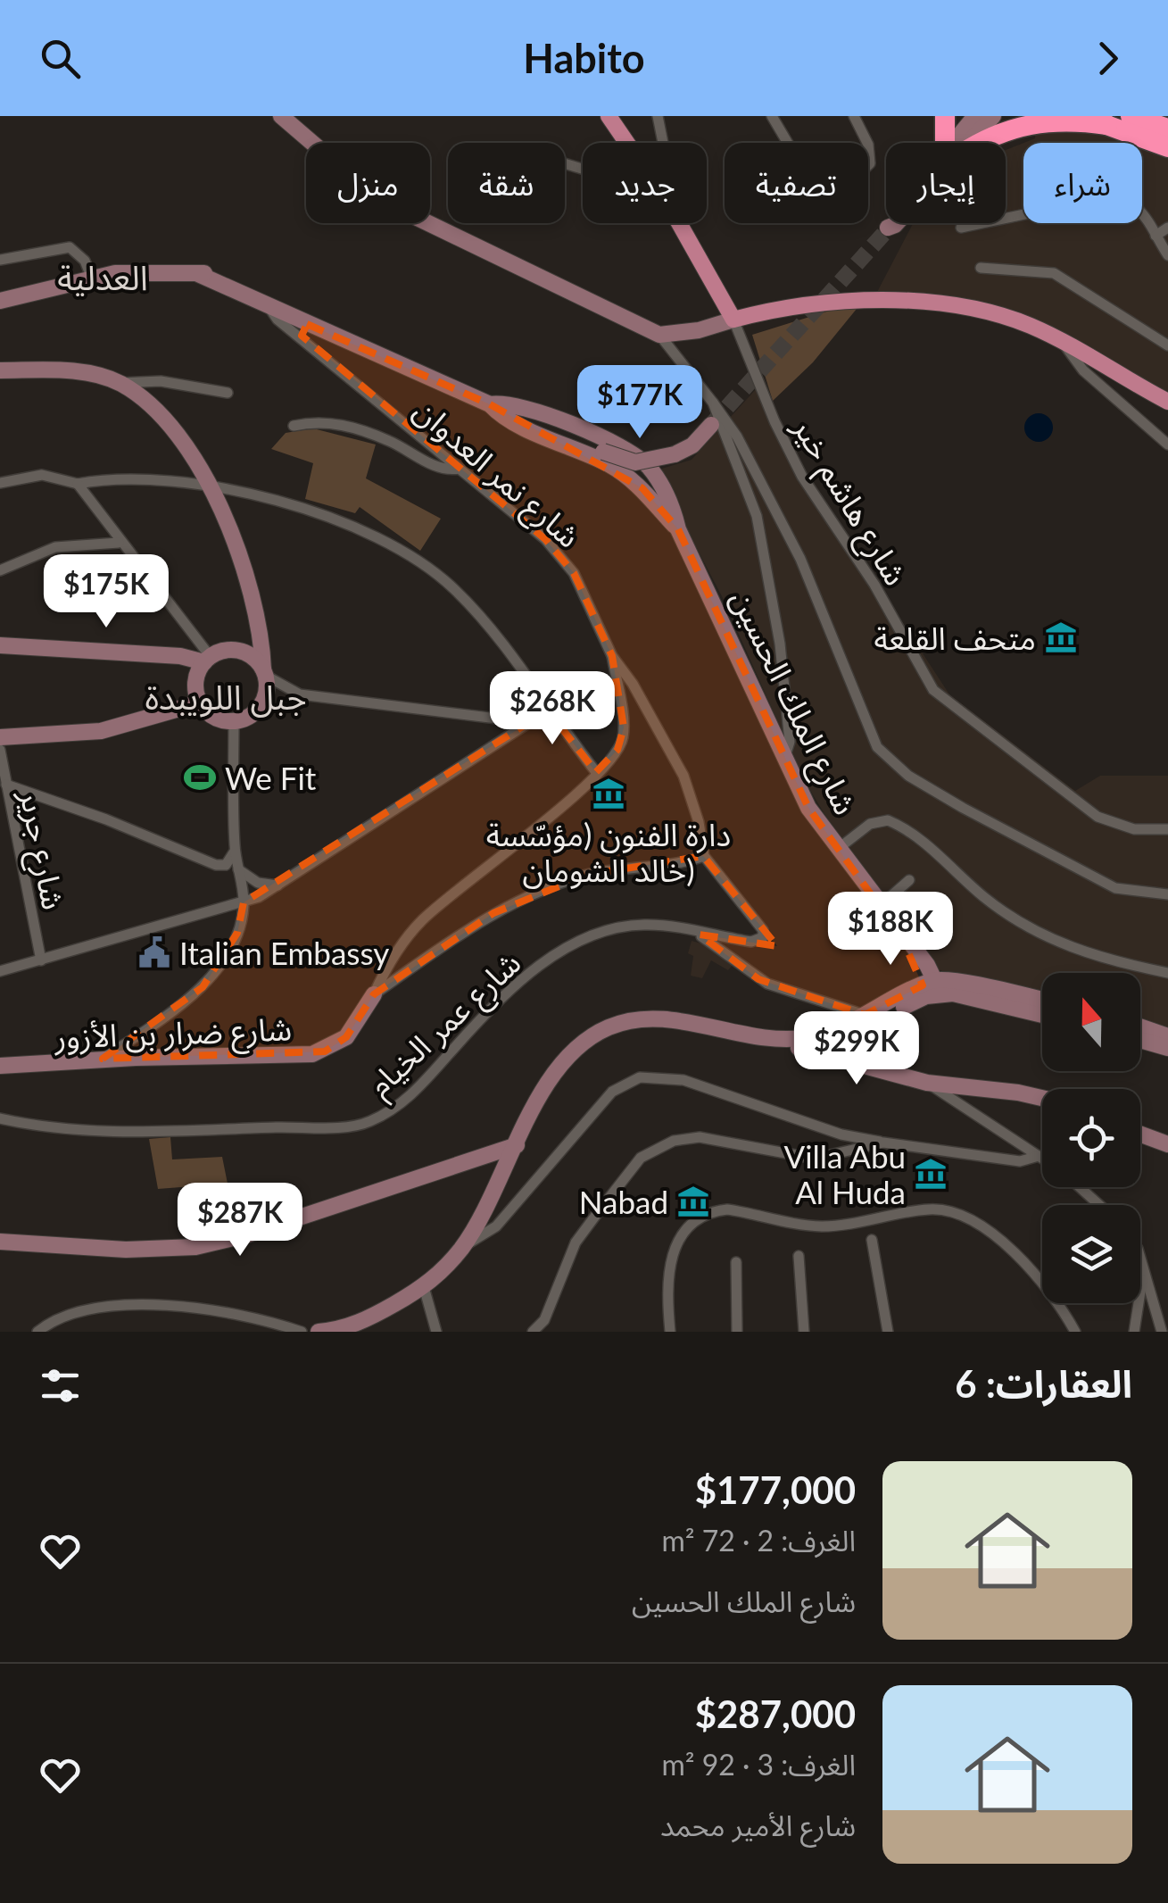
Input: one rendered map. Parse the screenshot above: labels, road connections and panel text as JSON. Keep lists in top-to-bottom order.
{
  "streets": {
    "main road": ["شارع الملك الحسين", "شارع ضرار بن الأزور"],
    "street": [
      "شارع نمر العدوان",
      "شارع هاشم خير",
      "شارع جرير",
      "شارع عمر الخيام"
    ]
  },
  "crossings": [
    ["شارع نمر العدوان", "شارع الملك الحسين"],
    ["شارع نمر العدوان", "شارع عمر الخيام"]
  ],
  "districts": ["العدلية", "جبل اللويبدة"],
  "places": {
    "museum": [
      "متحف القلعة",
      "دارة الفنون (مؤسّسة خالد الشومان)",
      "Villa Abu Al Huda",
      "Nabad"
    ],
    "sports": ["We Fit"],
    "public building": ["Italian Embassy"]
  },
  "north": "top",
  "page": {
    "header": "Habito",
    "chip": [
      "شراء",
      "إيجار",
      "تصفية",
      "جديد",
      "شقة",
      "منزل"
    ],
    "price": [
      "$177K",
      "$175K",
      "$268K",
      "$188K",
      "$299K",
      "$287K"
    ],
    "heading": "العقارات: 6",
    "list": [
      {
        "name": "$177,000",
        "note": "الغرف: 2 · 72 m² · شارع الملك الحسين"
      },
      {
        "name": "$287,000",
        "note": "الغرف: 3 · 92 m² · شارع الأمير محمد"
      }
    ]
  }
}
